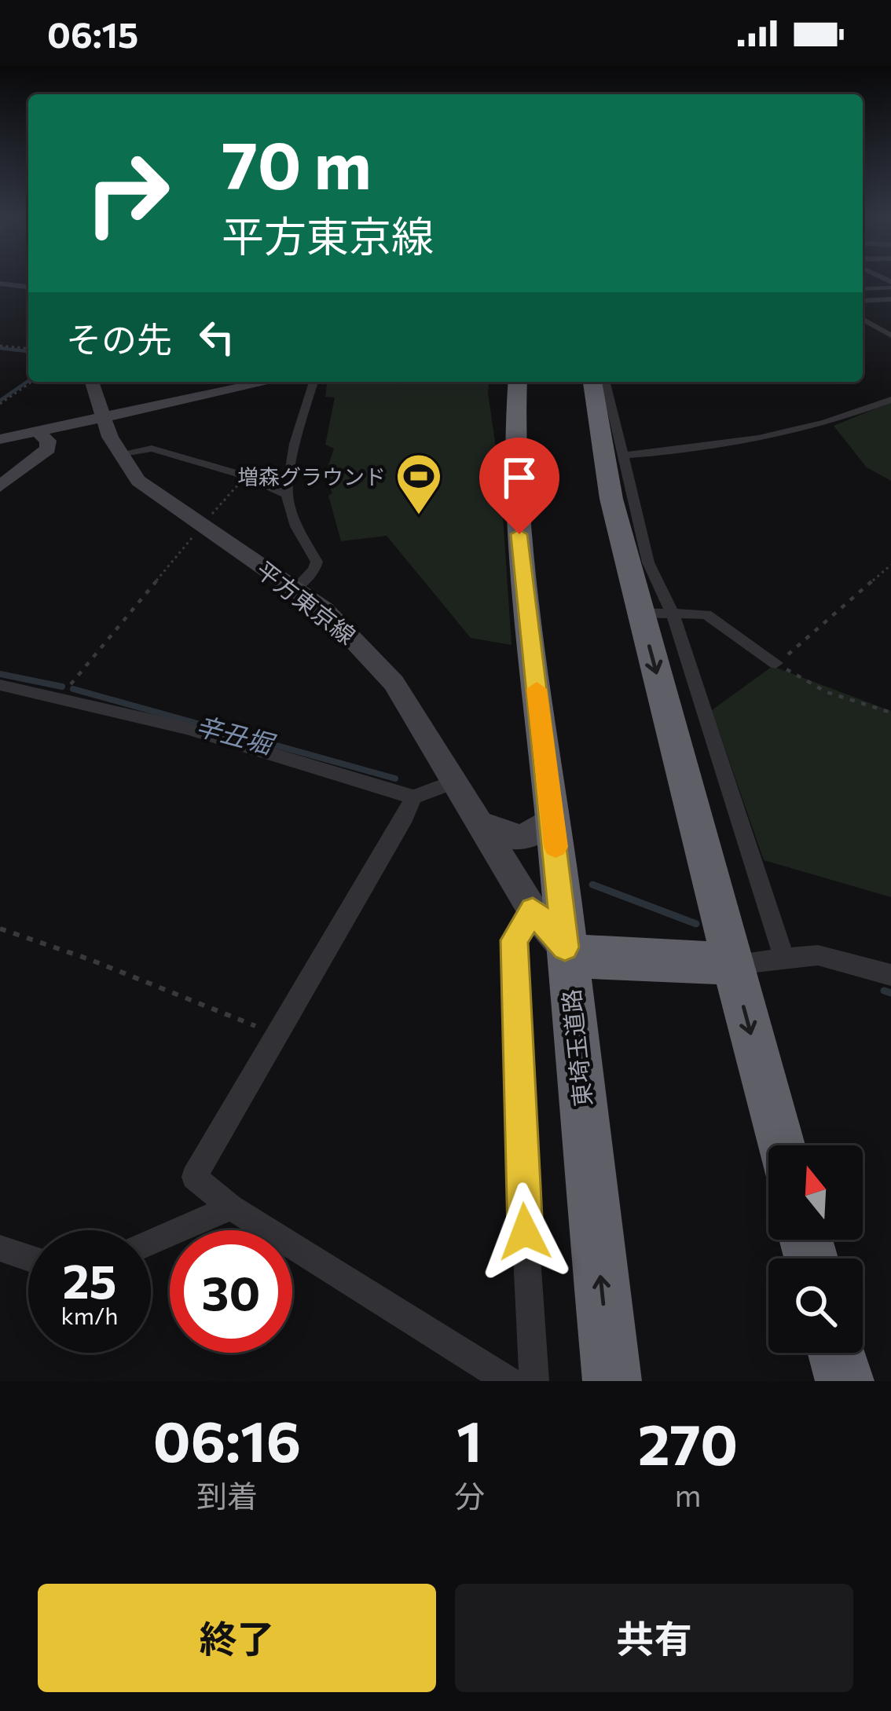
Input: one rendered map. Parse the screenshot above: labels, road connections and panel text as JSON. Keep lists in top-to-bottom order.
{
  "streets": {
    "highway": ["東埼玉道路"],
    "main road": ["平方東京線"]
  },
  "crossings": [
    ["平方東京線", "東埼玉道路"]
  ],
  "water": ["辛丑堀"],
  "places": {
    "sports": ["増森グラウンド"]
  },
  "north": "top",
  "page": {
    "status": "06:15",
    "turn": ["70 m", "平方東京線"],
    "then": "その先",
    "speed": "25 km/h",
    "limit": "30",
    "eta": [
      "06:16",
      "到着",
      "1",
      "分",
      "270",
      "m"
    ],
    "buttons": ["終了", "共有"]
  }
}
